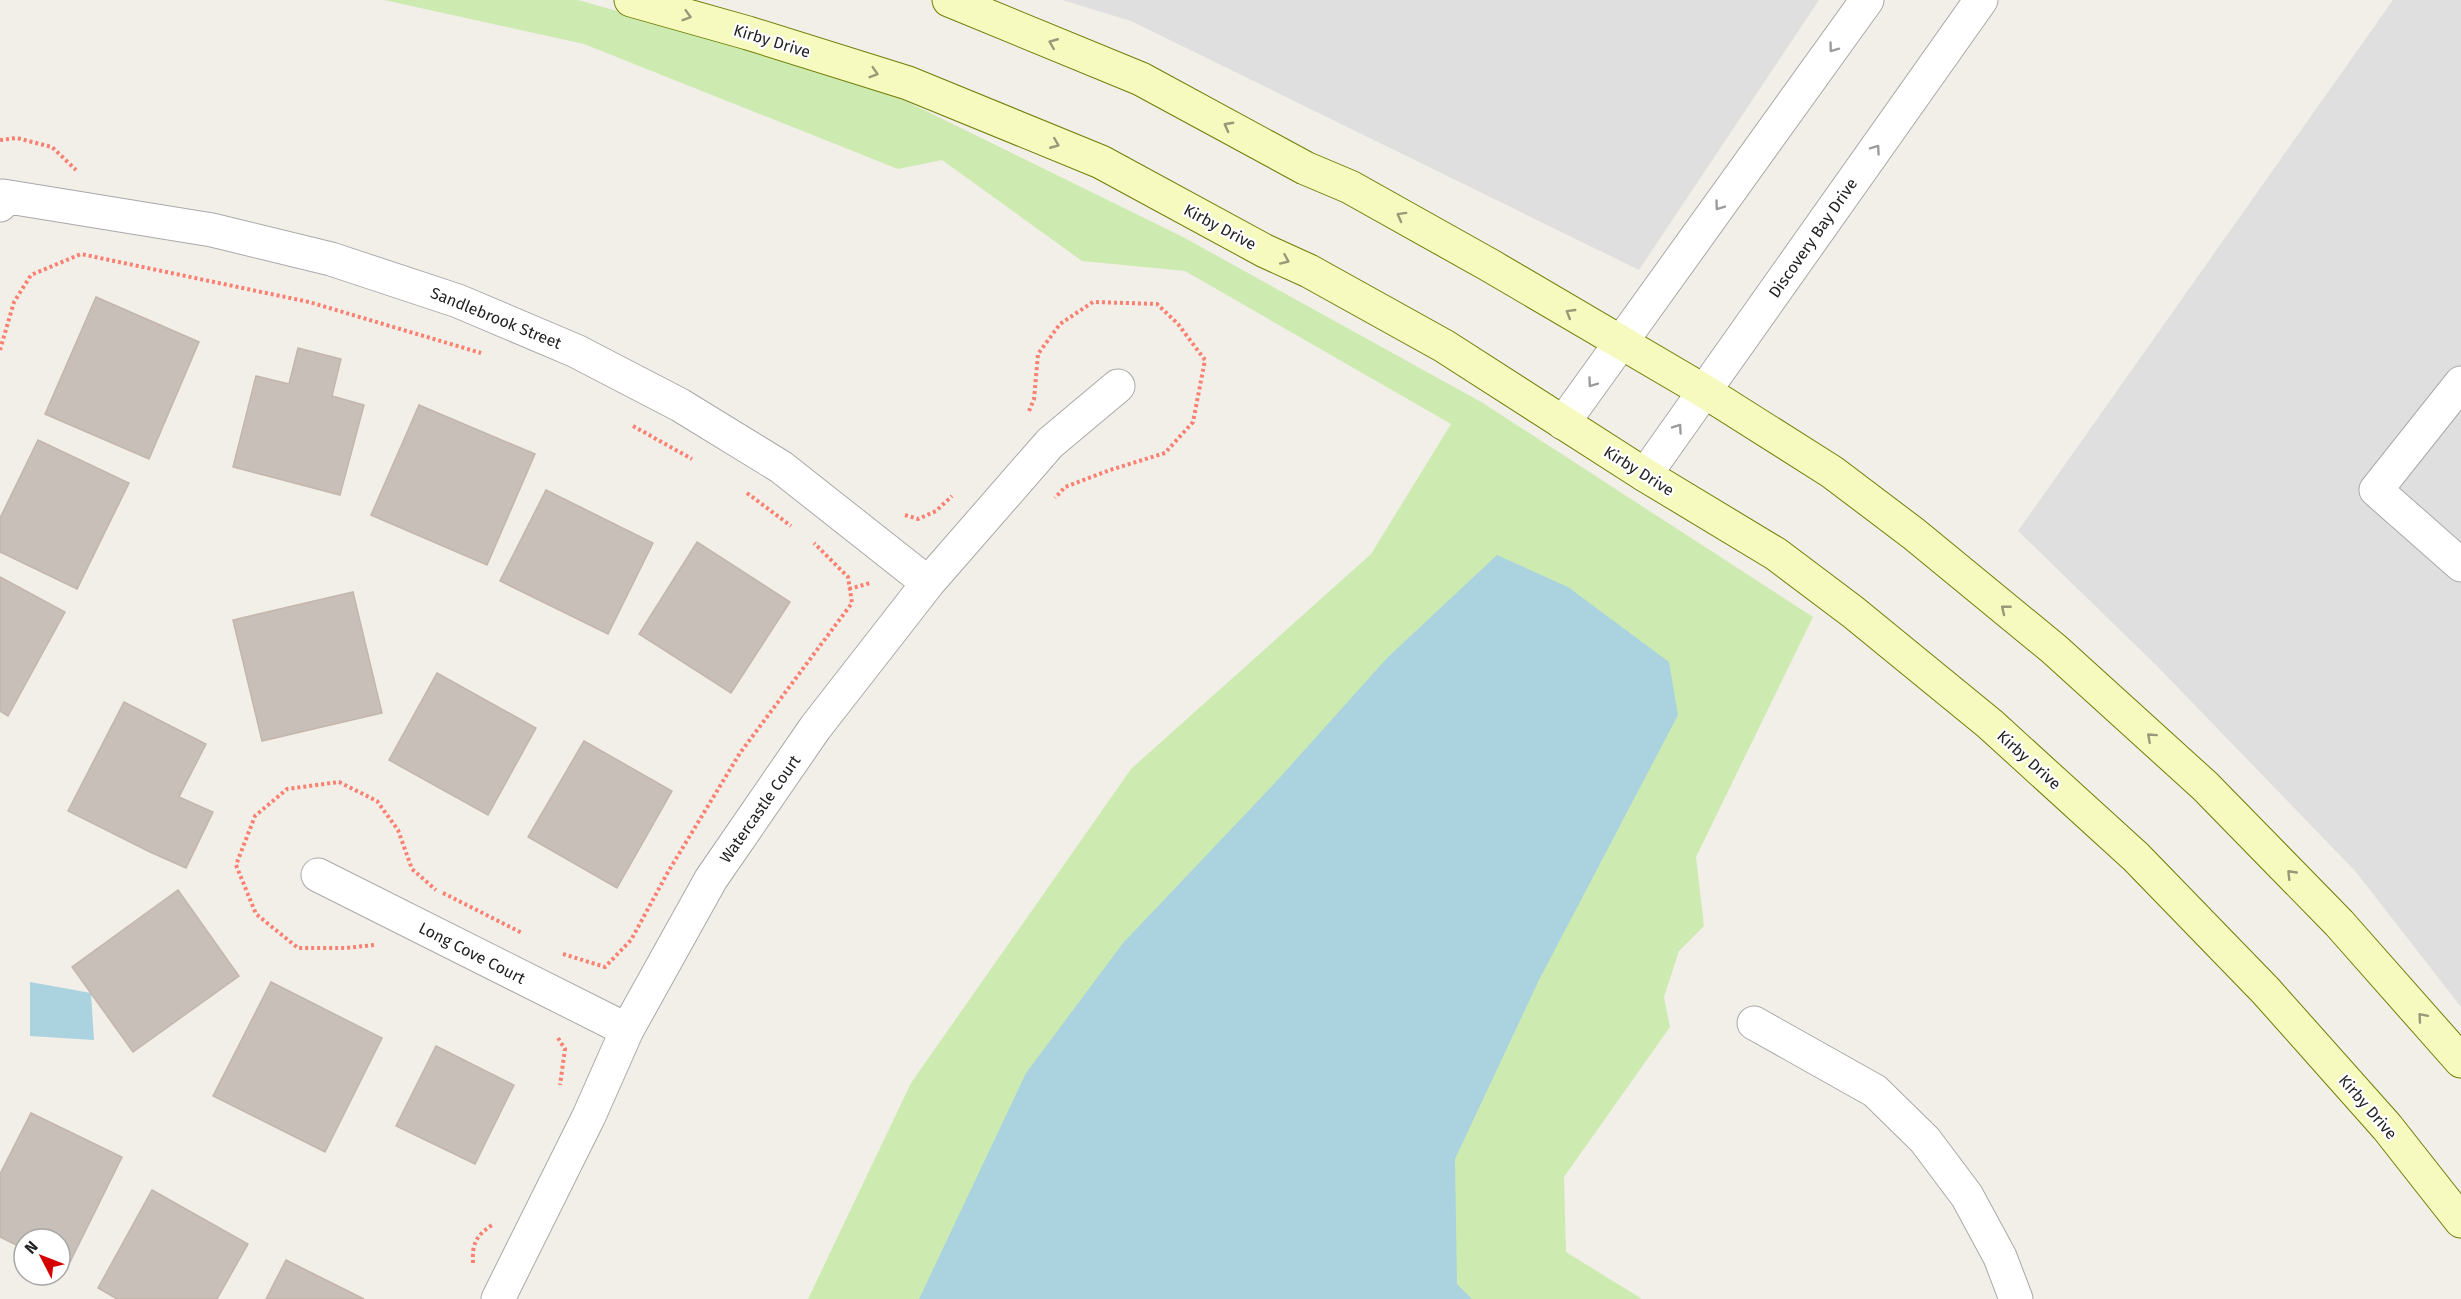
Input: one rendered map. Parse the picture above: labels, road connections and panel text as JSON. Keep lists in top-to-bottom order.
{
  "streets": {
    "main road": ["Kirby Drive"],
    "street": [
      "Discovery Bay Drive",
      "Sandlebrook Street",
      "Watercastle Court",
      "Long Cove Court"
    ]
  },
  "crossings": [
    ["Kirby Drive", "Discovery Bay Drive"],
    ["Sandlebrook Street", "Watercastle Court"],
    ["Watercastle Court", "Long Cove Court"]
  ],
  "north": "top left"
}
